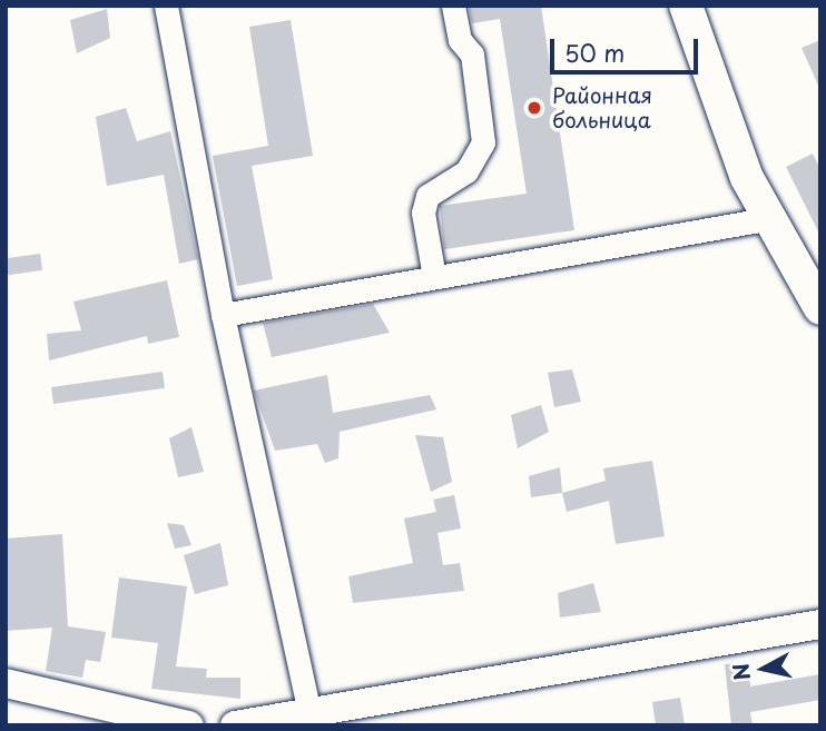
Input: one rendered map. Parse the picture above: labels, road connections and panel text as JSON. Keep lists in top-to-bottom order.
{
  "places": ["Районная больница"],
  "scale_bar": "50 m",
  "north": "left"
}
